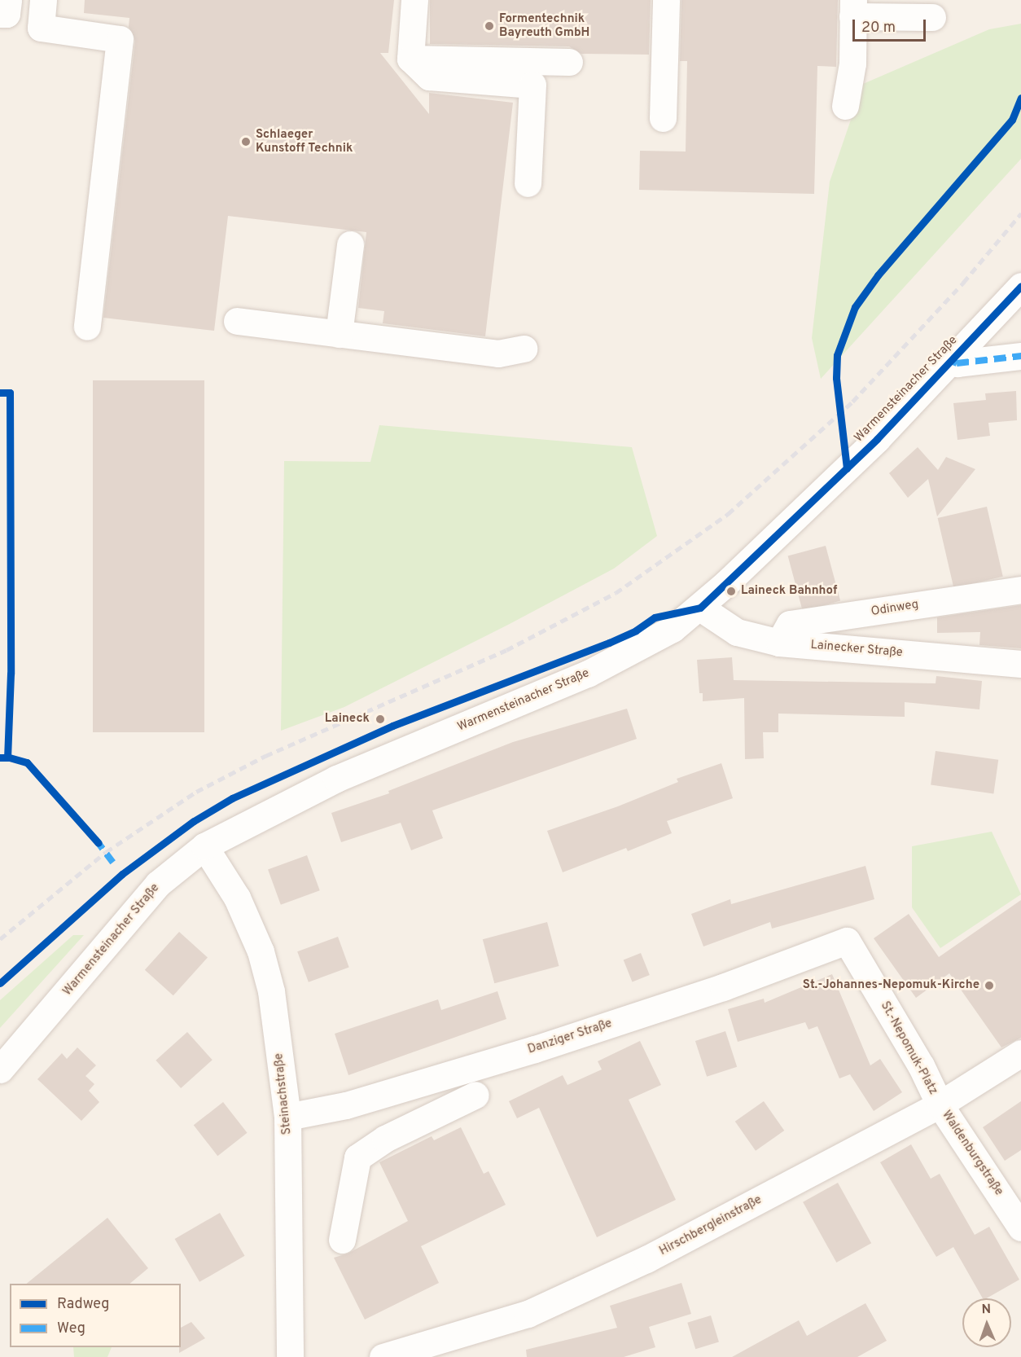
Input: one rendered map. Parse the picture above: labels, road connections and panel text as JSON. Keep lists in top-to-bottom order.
{
  "streets": {
    "street": [
      "Warmensteinacher Straße",
      "Odinweg",
      "Lainecker Straße",
      "Danziger Straße",
      "St.-Nepomuk-Platz",
      "Steinachstraße",
      "Waldenburgstraße",
      "Hirschbergleinstraße"
    ]
  },
  "crossings": [
    ["Warmensteinacher Straße", "Lainecker Straße"],
    ["Warmensteinacher Straße", "Steinachstraße"],
    ["Odinweg", "Lainecker Straße"],
    ["Danziger Straße", "St.-Nepomuk-Platz"],
    ["Danziger Straße", "Steinachstraße"],
    ["St.-Nepomuk-Platz", "Waldenburgstraße"],
    ["St.-Nepomuk-Platz", "Hirschbergleinstraße"],
    ["Waldenburgstraße", "Hirschbergleinstraße"]
  ],
  "places": [
    "Formentechnik Bayreuth GmbH",
    "Schlaeger Kunstoff Technik",
    "Laineck Bahnhof",
    "Laineck",
    "St.-Johannes-Nepomuk-Kirche"
  ],
  "legend": ["Radweg", "Weg"],
  "scale_bar": "20 m",
  "north": "top"
}
